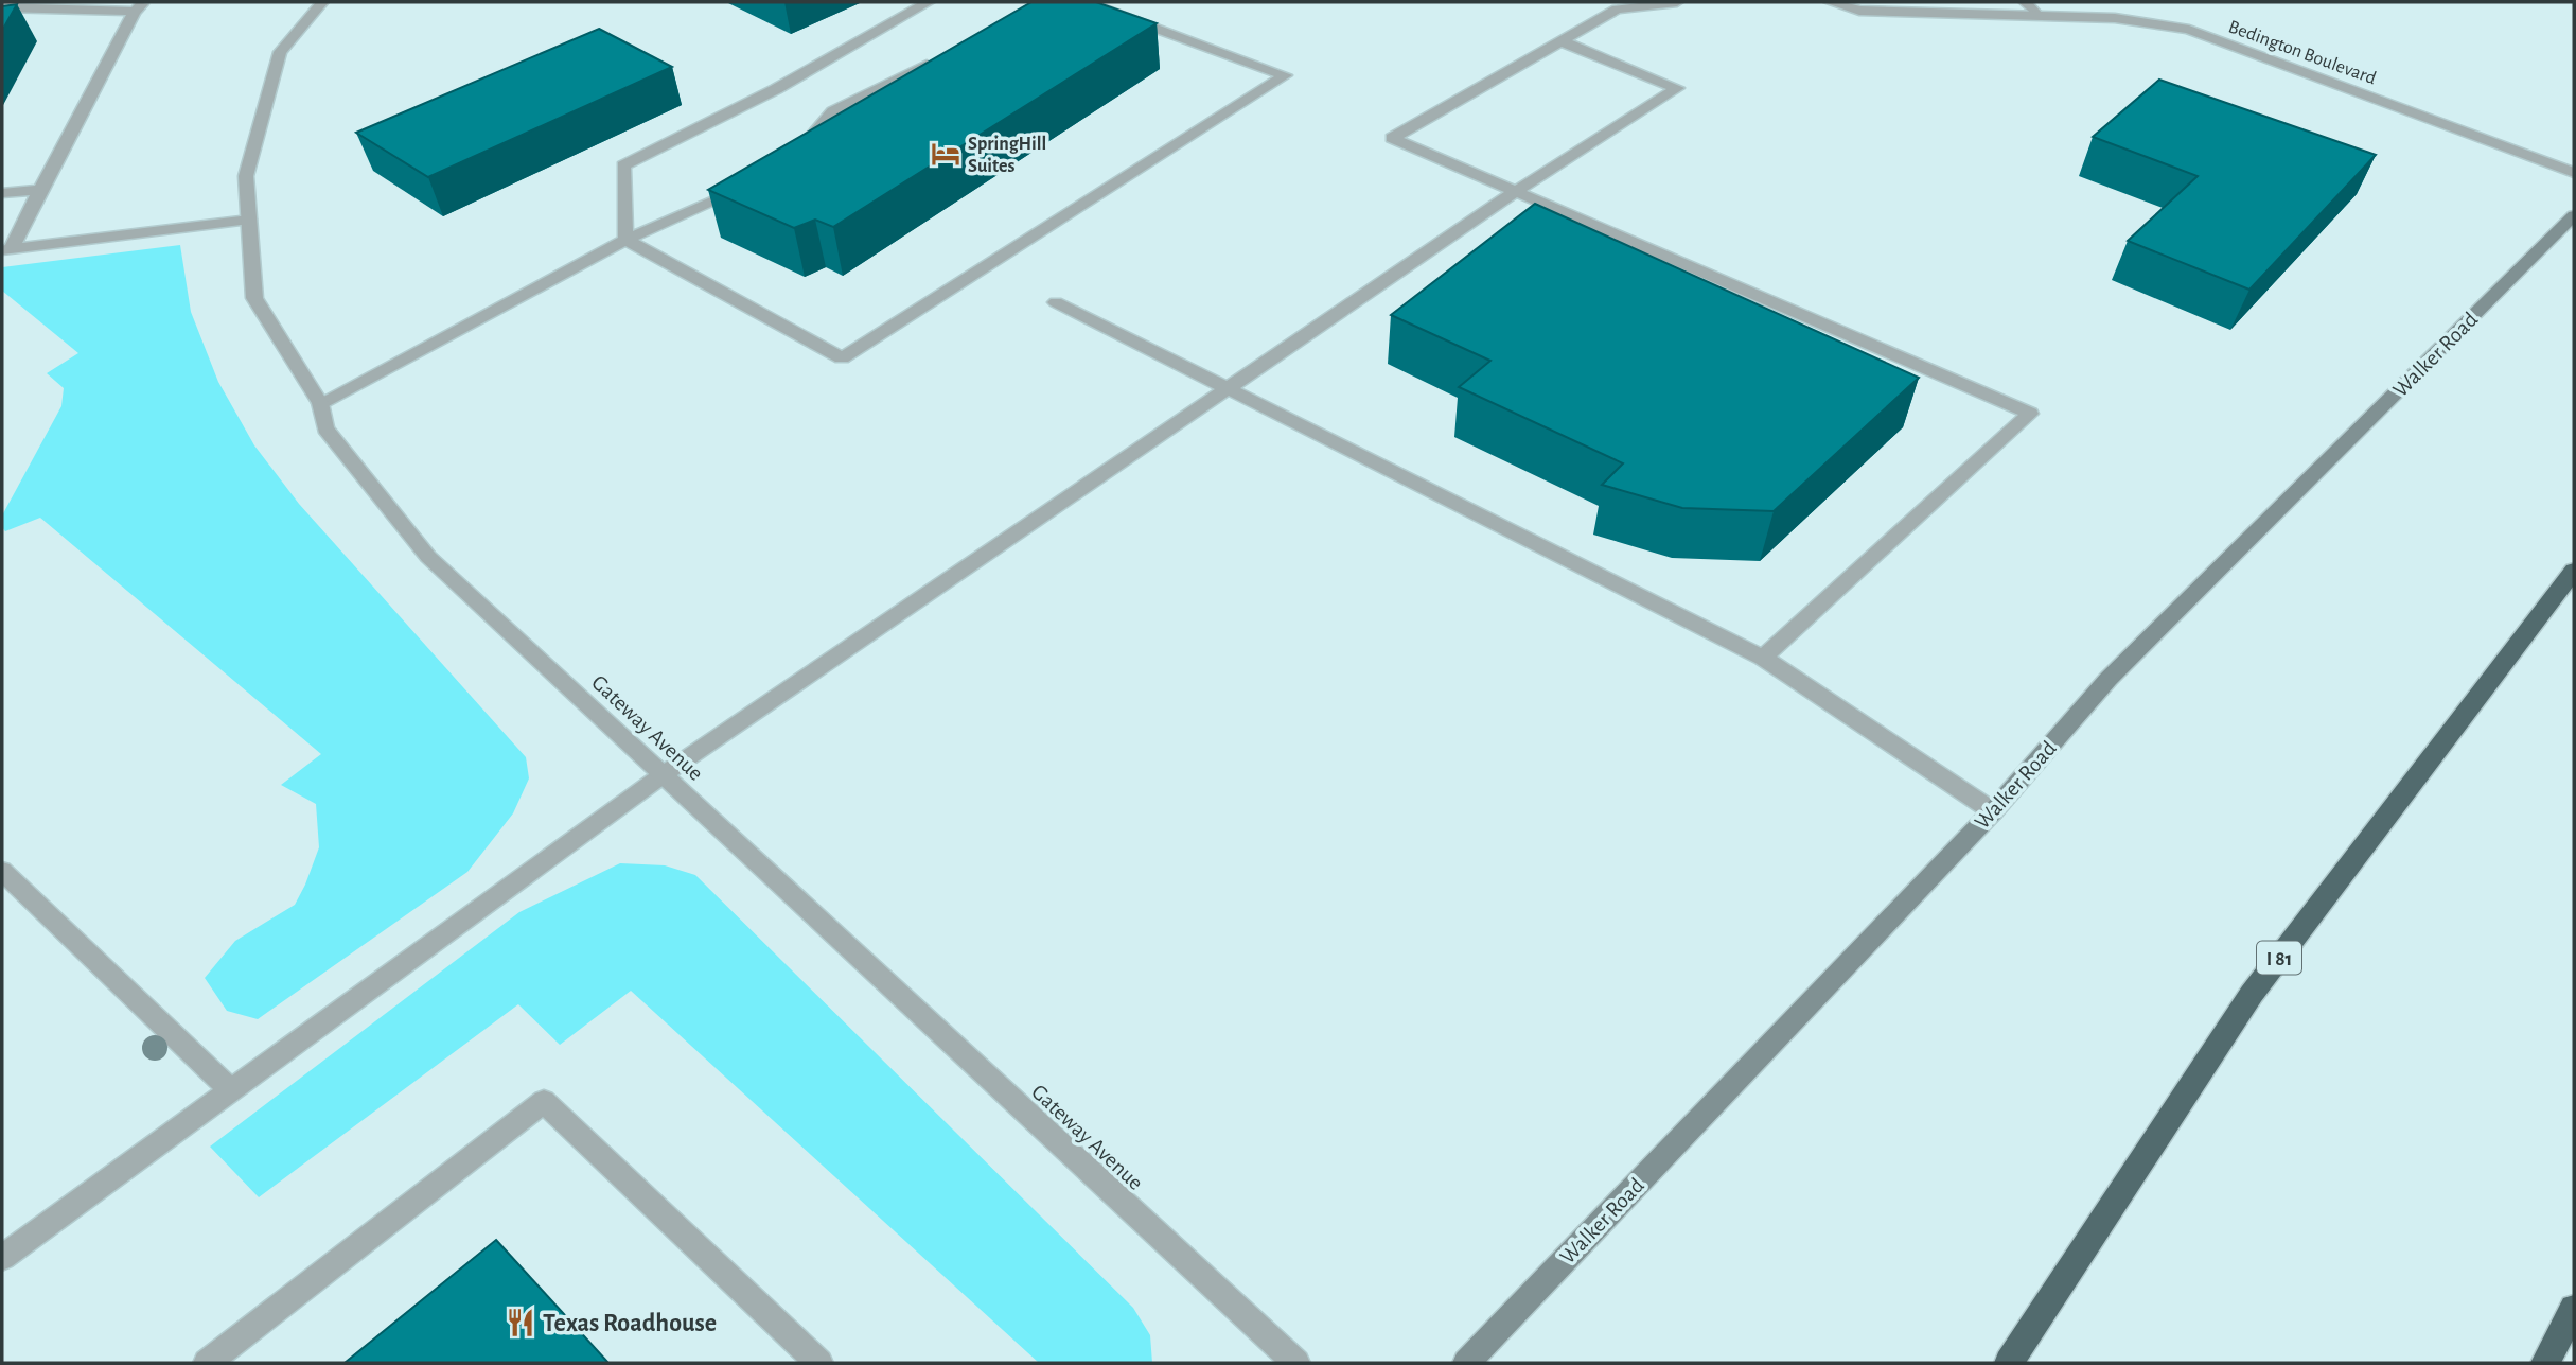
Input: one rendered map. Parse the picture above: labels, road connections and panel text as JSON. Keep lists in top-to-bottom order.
{
  "streets": {
    "highway": ["I 81"],
    "main road": ["Walker Road"],
    "street": ["Bedington Boulevard", "Gateway Avenue"]
  },
  "places": {
    "hotel": ["SpringHill Suites"],
    "restaurant": ["Texas Roadhouse"]
  }
}
